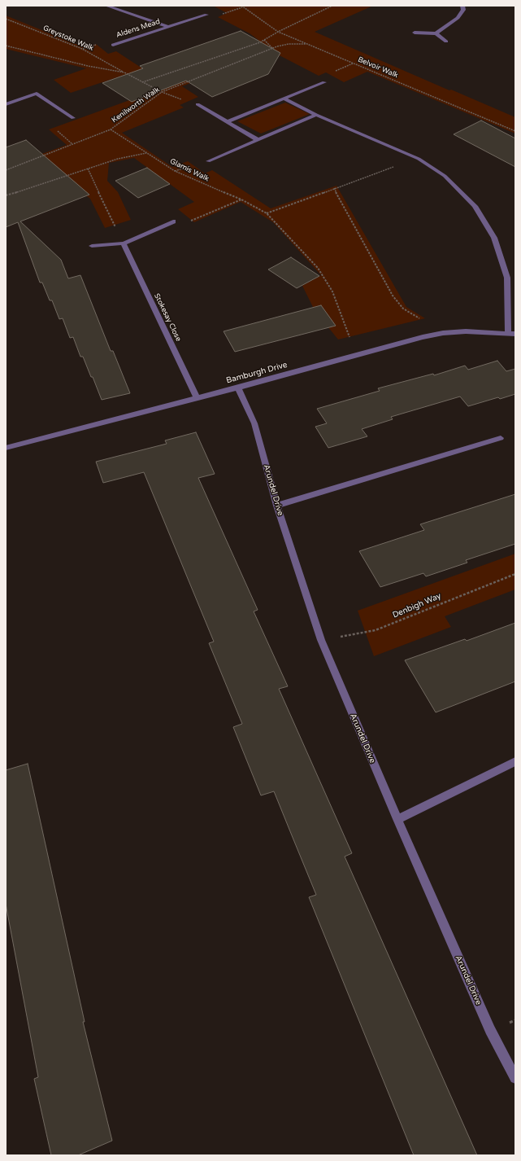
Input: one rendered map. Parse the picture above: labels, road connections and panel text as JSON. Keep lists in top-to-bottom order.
{
  "streets": {
    "street": [
      "Aldens Mead",
      "Stokesay Close",
      "Bamburgh Drive",
      "Arundel Drive"
    ],
    "path": [
      "Greystoke Walk",
      "Belvoir Walk",
      "Kenilworth Walk",
      "Glamis Walk",
      "Denbigh Way"
    ]
  },
  "crossings": [
    ["Greystoke Walk", "Kenilworth Walk"],
    ["Belvoir Walk", "Kenilworth Walk"],
    ["Kenilworth Walk", "Glamis Walk"],
    ["Glamis Walk", "Bamburgh Drive"],
    ["Stokesay Close", "Bamburgh Drive"],
    ["Bamburgh Drive", "Arundel Drive"],
    ["Arundel Drive", "Denbigh Way"]
  ]
}
